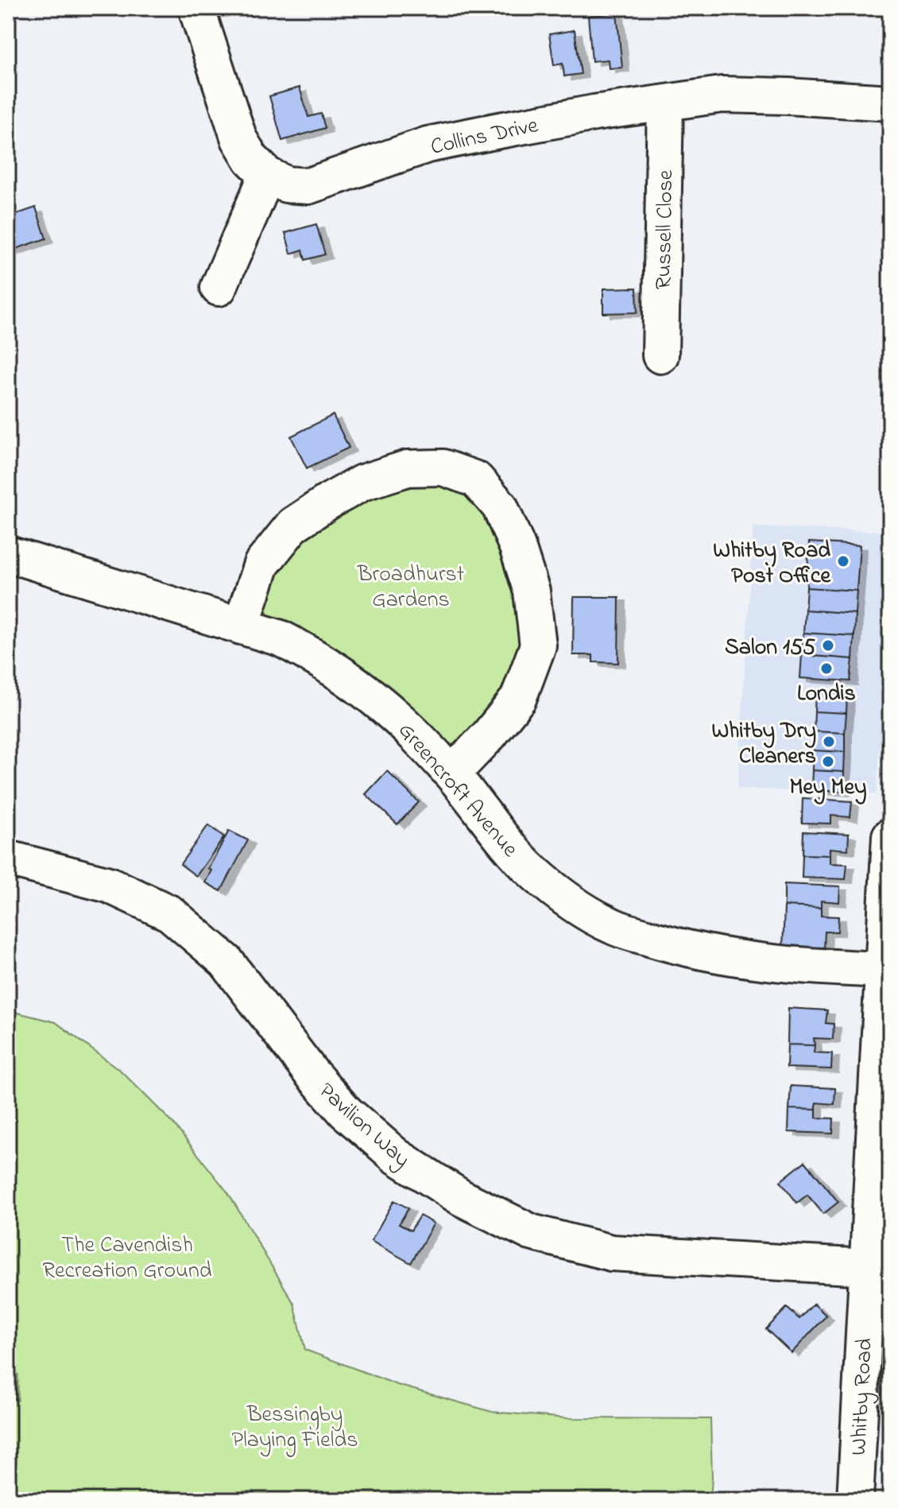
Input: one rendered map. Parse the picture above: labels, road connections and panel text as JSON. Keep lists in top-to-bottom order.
{
  "streets": {
    "street": [
      "Collins Drive",
      "Russell Close",
      "Greencroft Avenue",
      "Pavilion Way",
      "Whitby Road"
    ]
  },
  "crossings": [
    ["Collins Drive", "Russell Close"],
    ["Greencroft Avenue", "Whitby Road"],
    ["Pavilion Way", "Whitby Road"]
  ],
  "parks": ["Broadhurst Gardens", "The Cavendish Recreation Ground", "Bessingby Playing Fields"],
  "places": [
    "Whitby Road Post Office",
    "Salon 155",
    "Londis",
    "Whitby Dry Cleaners",
    "Mey Mey"
  ]
}
